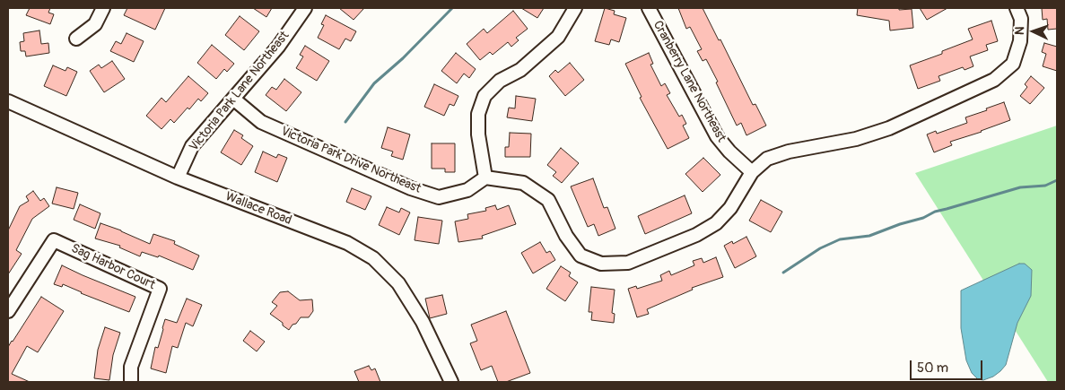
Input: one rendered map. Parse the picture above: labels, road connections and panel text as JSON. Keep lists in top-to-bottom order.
{
  "streets": {
    "street": [
      "Cranberry Lane Northeast",
      "Victoria Park Lane Northeast",
      "Victoria Park Drive Northeast",
      "Wallace Road",
      "Sag Harbor Court"
    ]
  },
  "crossings": [
    ["Victoria Park Lane Northeast", "Victoria Park Drive Northeast"],
    ["Victoria Park Lane Northeast", "Wallace Road"]
  ],
  "scale_bar": "50 m",
  "north": "left"
}
